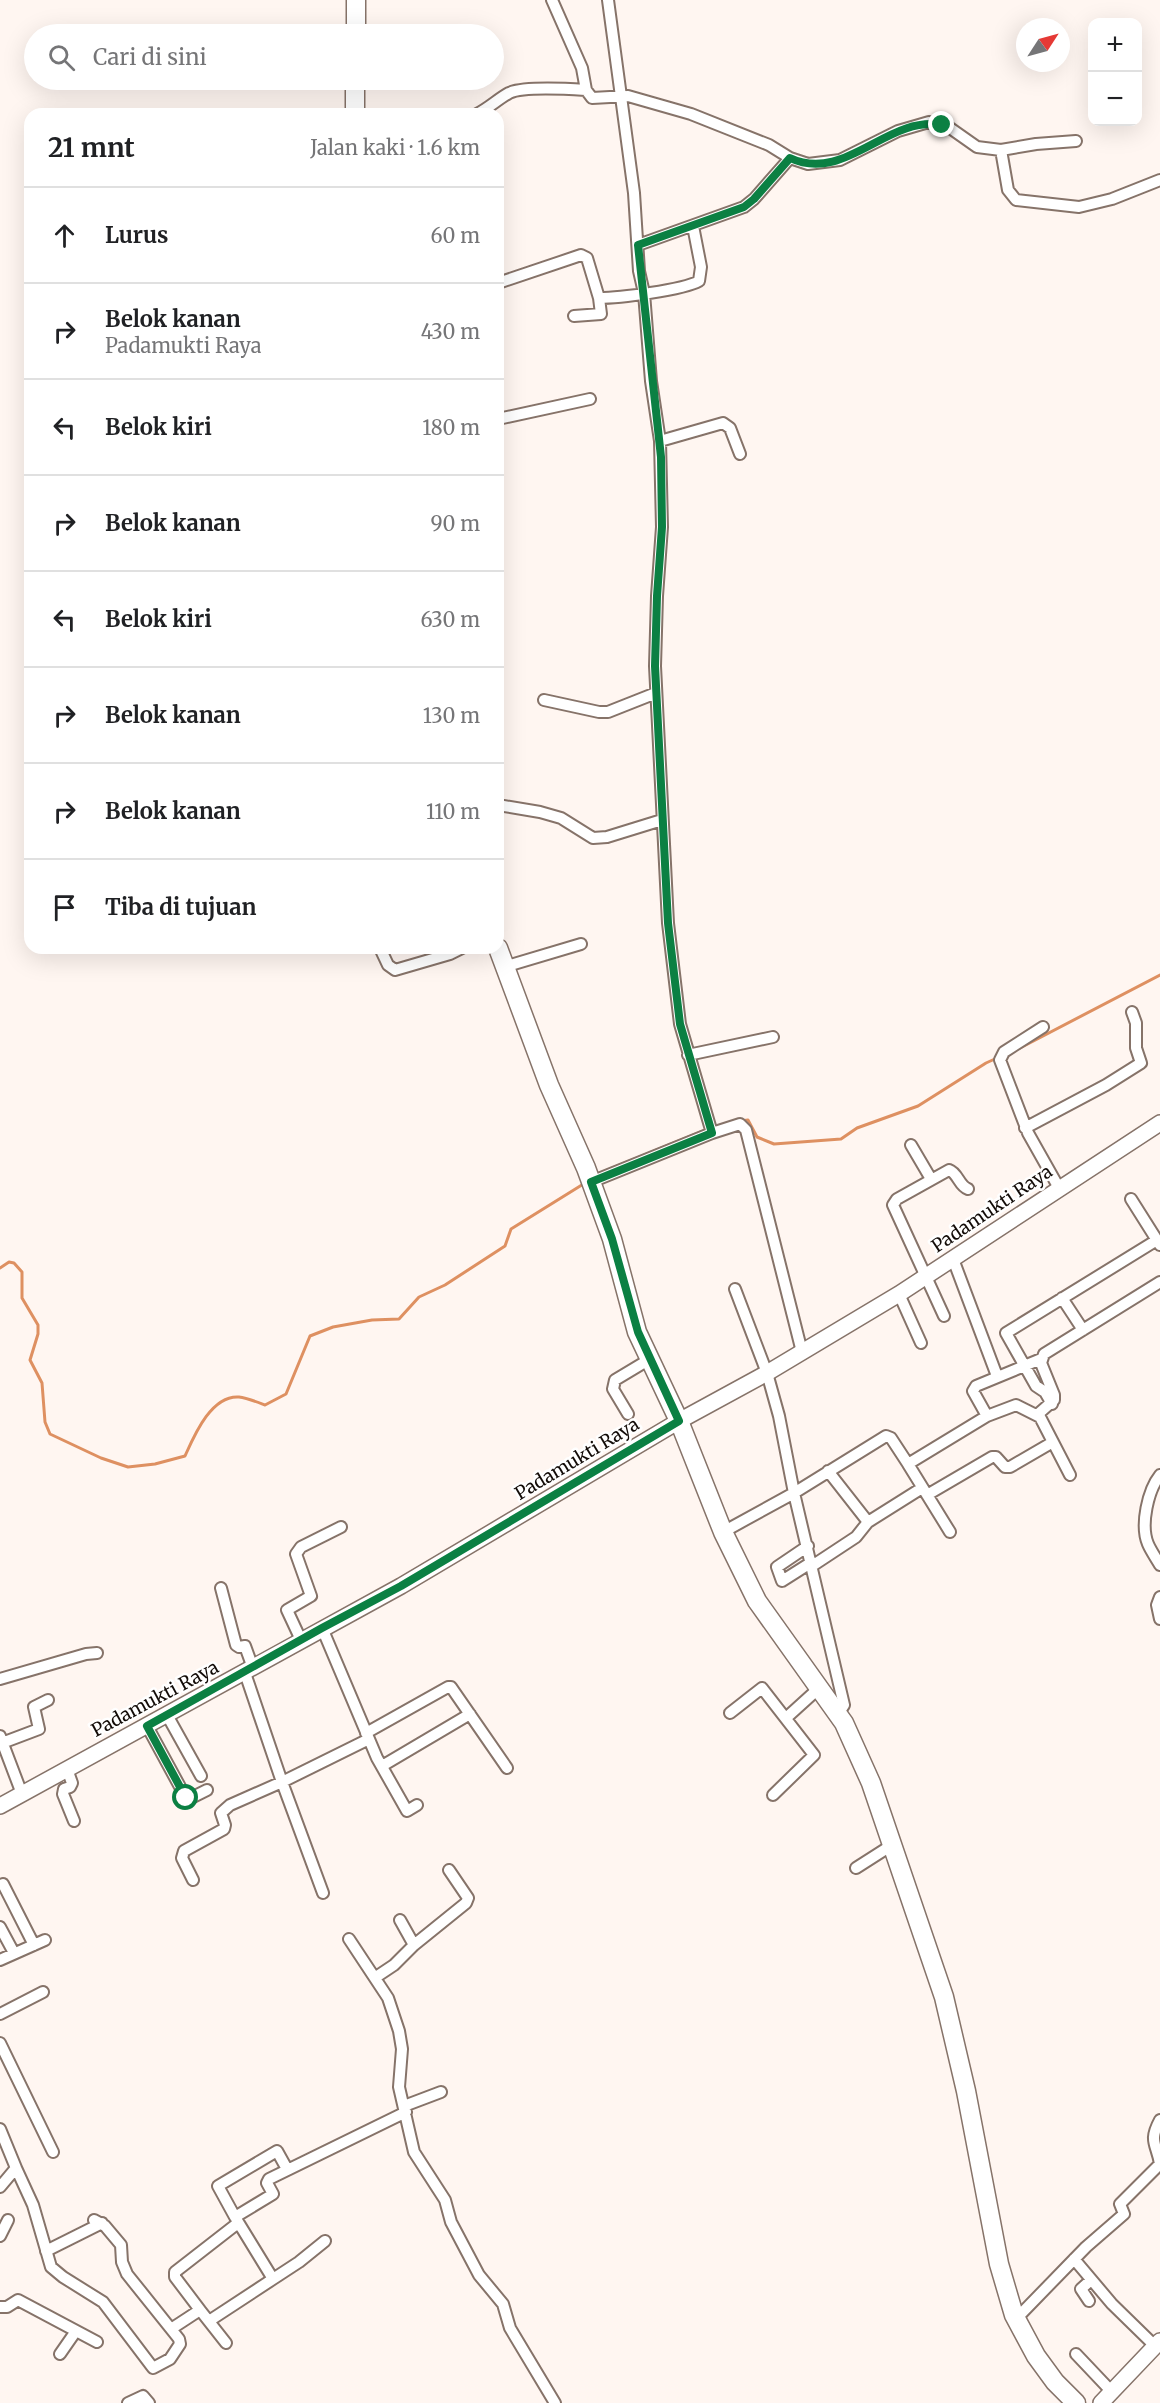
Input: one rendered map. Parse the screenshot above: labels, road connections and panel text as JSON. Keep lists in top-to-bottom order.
{
  "streets": {
    "street": ["Padamukti Raya"]
  },
  "north": "top right",
  "page": {
    "map_buttons": ["+", "−"],
    "search": "Cari di sini",
    "heading": ["21 mnt", "Jalan kaki · 1.6 km"],
    "list": [
      ["Lurus", "60 m"],
      ["Belok kanan", "Padamukti Raya", "430 m"],
      ["Belok kiri", "180 m"],
      ["Belok kanan", "90 m"],
      ["Belok kiri", "630 m"],
      ["Belok kanan", "130 m"],
      ["Belok kanan", "110 m"],
      "Tiba di tujuan"
    ]
  }
}
